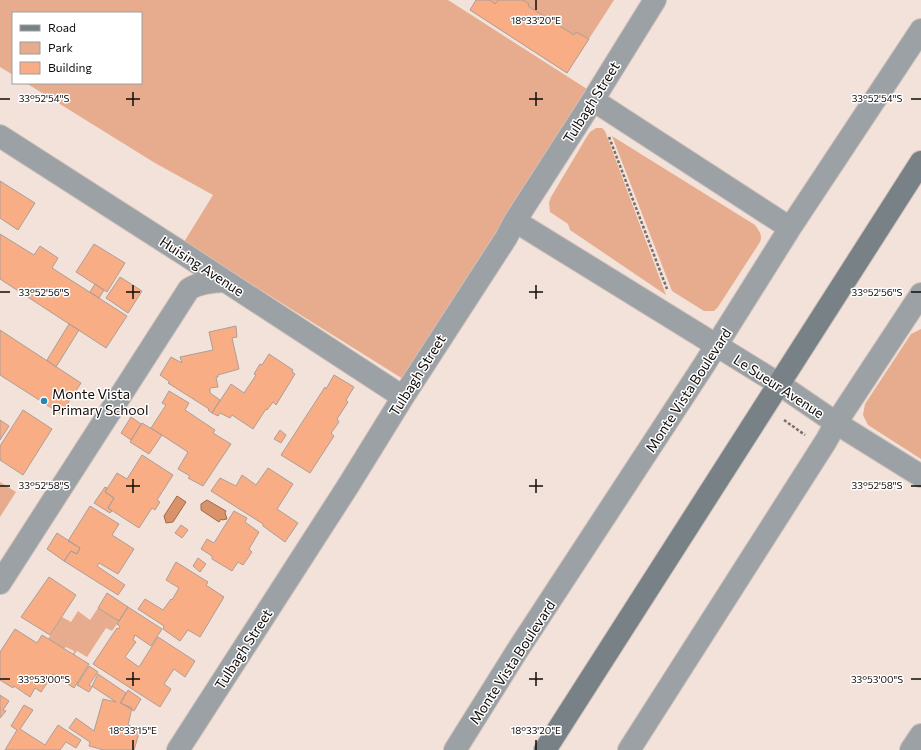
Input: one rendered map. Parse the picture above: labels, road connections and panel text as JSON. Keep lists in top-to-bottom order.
{
  "streets": {
    "street": [
      "Tulbagh Street",
      "Huising Avenue",
      "Le Sueur Avenue",
      "Monte Vista Boulevard"
    ]
  },
  "crossings": [
    ["Tulbagh Street", "Huising Avenue"],
    ["Tulbagh Street", "Le Sueur Avenue"],
    ["Le Sueur Avenue", "Monte Vista Boulevard"]
  ],
  "places": ["Monte Vista Primary School"],
  "legend": ["Road", "Park", "Building"],
  "coordinates": [
    "18°33'20\"E",
    "33°52'54\"S",
    "33°52'56\"S",
    "33°52'58\"S",
    "33°53'00\"S",
    "18°33'15\"E"
  ]
}
